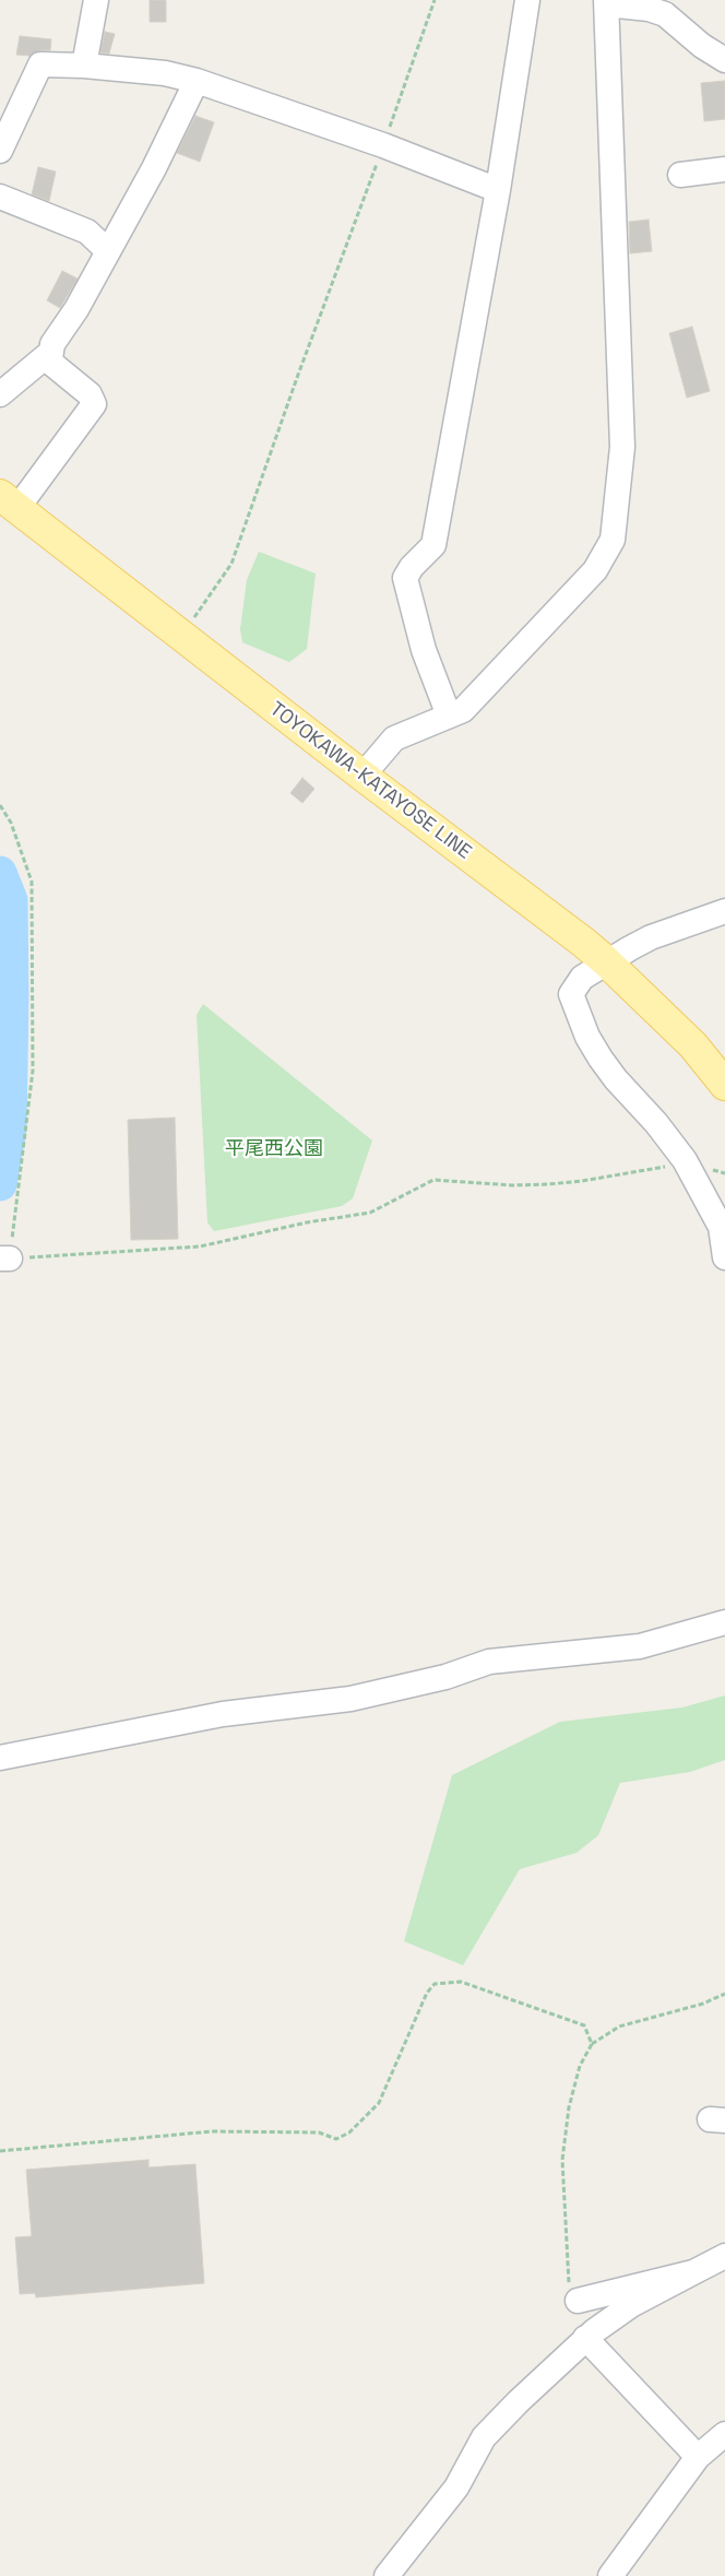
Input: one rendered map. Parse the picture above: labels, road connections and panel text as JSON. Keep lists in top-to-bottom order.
{
  "streets": {
    "main road": ["TOYOKAWA-KATAYOSE LINE"]
  },
  "parks": ["平尾西公園"]
}
